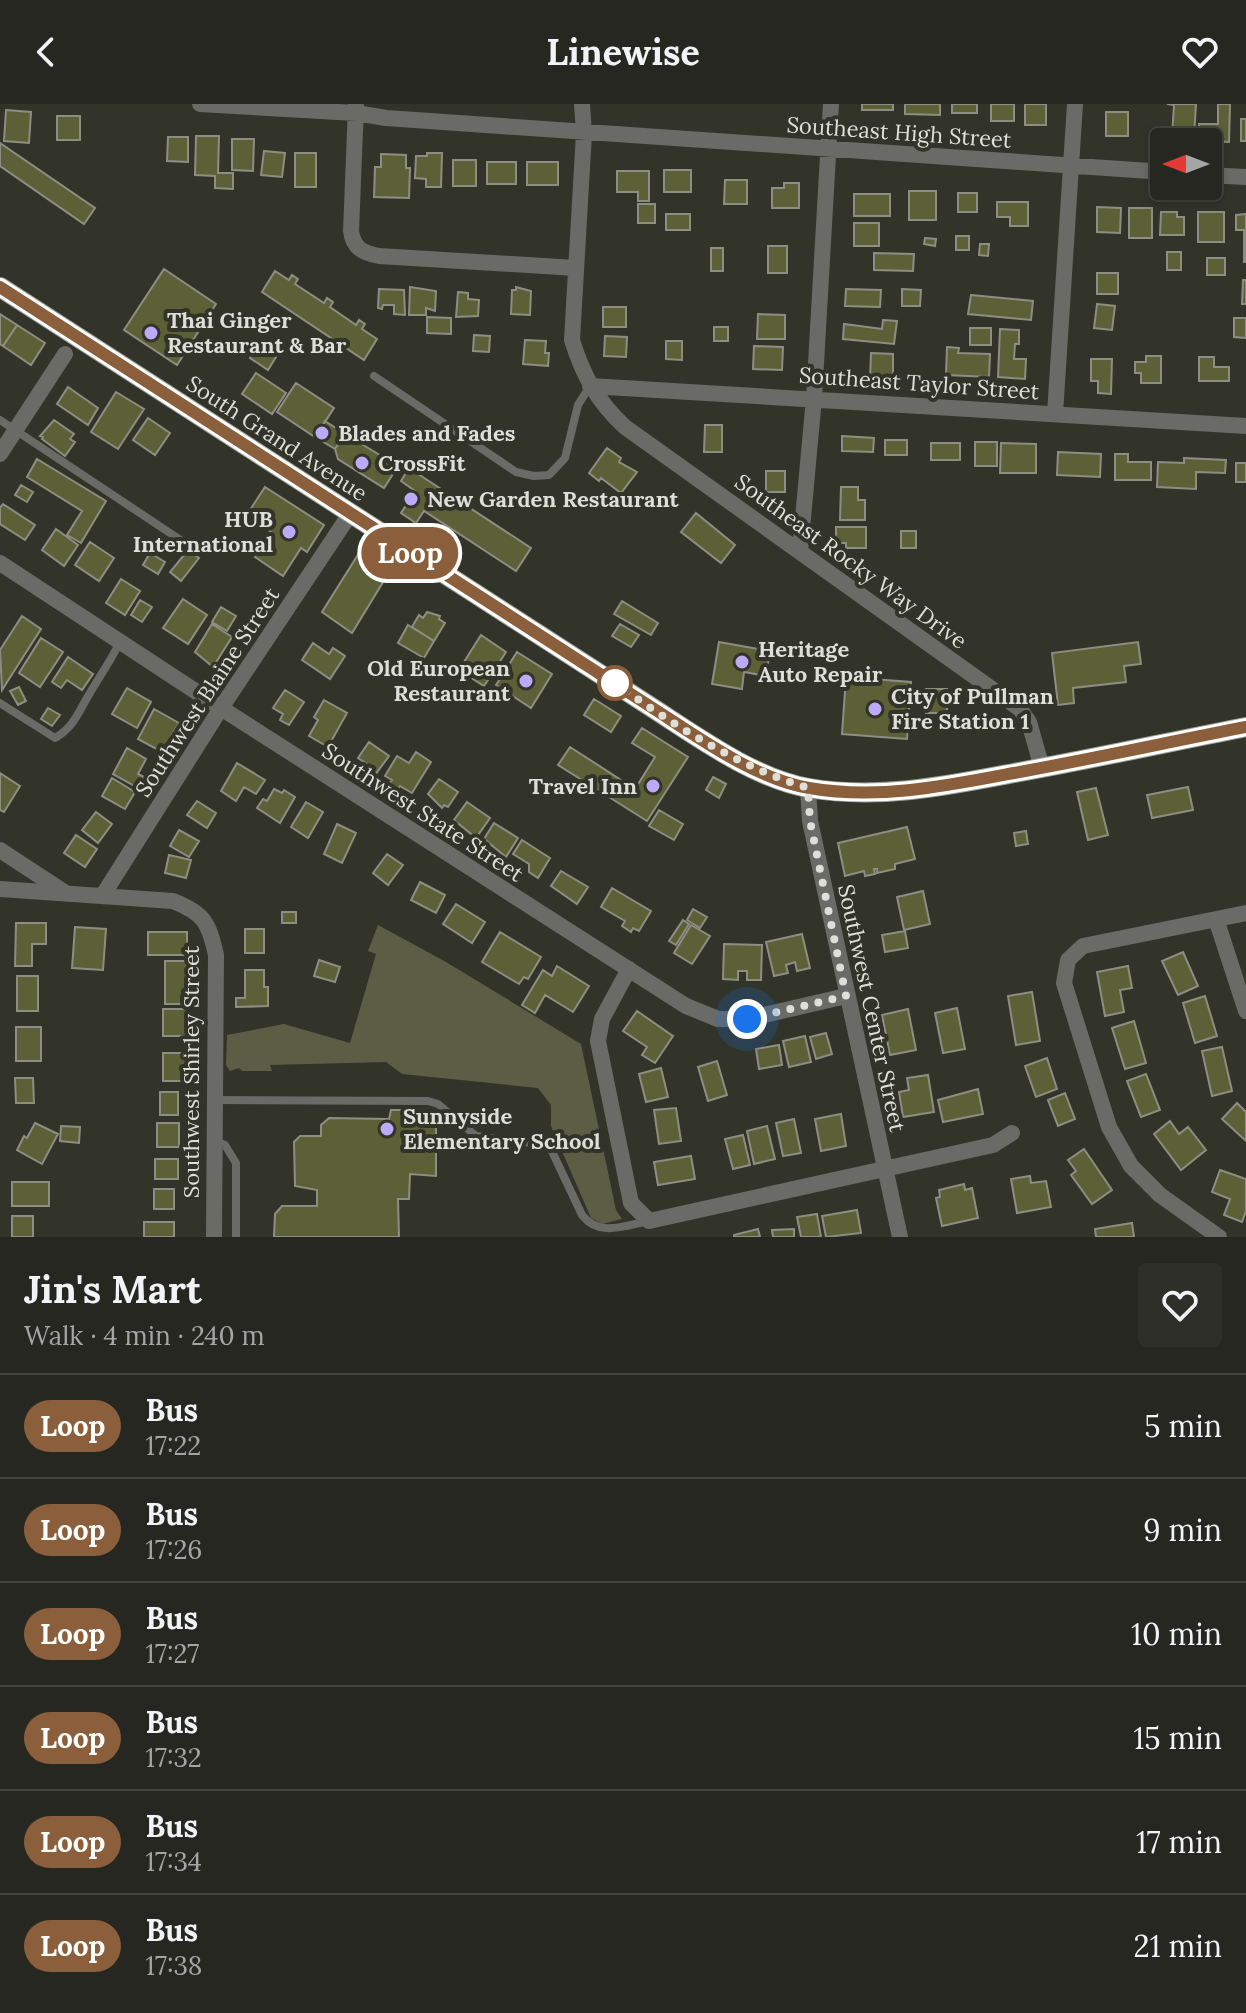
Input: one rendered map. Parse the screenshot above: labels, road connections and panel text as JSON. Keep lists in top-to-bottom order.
{
  "streets": {
    "main road": ["South Grand Avenue"],
    "street": [
      "Southeast High Street",
      "Southeast Taylor Street",
      "Southeast Rocky Way Drive",
      "Southwest Blaine Street",
      "Southwest State Street",
      "Southwest Center Street",
      "Southwest Shirley Street"
    ]
  },
  "crossings": [
    ["Southeast High Street", "Southeast Rocky Way Drive"],
    ["Southeast Taylor Street", "Southeast Rocky Way Drive"],
    ["South Grand Avenue", "Southeast Rocky Way Drive"],
    ["South Grand Avenue", "Southwest Blaine Street"],
    ["South Grand Avenue", "Southwest Center Street"],
    ["Southwest Blaine Street", "Southwest State Street"],
    ["Southwest Blaine Street", "Southwest Shirley Street"],
    ["Southwest State Street", "Southwest Center Street"]
  ],
  "places": [
    "Thai Ginger Restaurant & Bar",
    "Blades and Fades",
    "CrossFit",
    "New Garden Restaurant",
    "HUB International",
    "Heritage Auto Repair",
    "Old European Restaurant",
    "City of Pullman Fire Station 1",
    "Travel Inn",
    "Sunnyside Elementary School"
  ],
  "lines": ["bus line Loop"],
  "north": "left",
  "page": {
    "header": "Linewise",
    "on_map": "Loop",
    "heading": ["Jin's Mart", "Walk · 4 min · 240 m"],
    "list": [
      {
        "mark": "Loop",
        "name": "Bus",
        "note": "17:22",
        "value": "5 min"
      },
      {
        "mark": "Loop",
        "name": "Bus",
        "note": "17:26",
        "value": "9 min"
      },
      {
        "mark": "Loop",
        "name": "Bus",
        "note": "17:27",
        "value": "10 min"
      },
      {
        "mark": "Loop",
        "name": "Bus",
        "note": "17:32",
        "value": "15 min"
      },
      {
        "mark": "Loop",
        "name": "Bus",
        "note": "17:34",
        "value": "17 min"
      },
      {
        "mark": "Loop",
        "name": "Bus",
        "note": "17:38",
        "value": "21 min"
      }
    ]
  }
}
